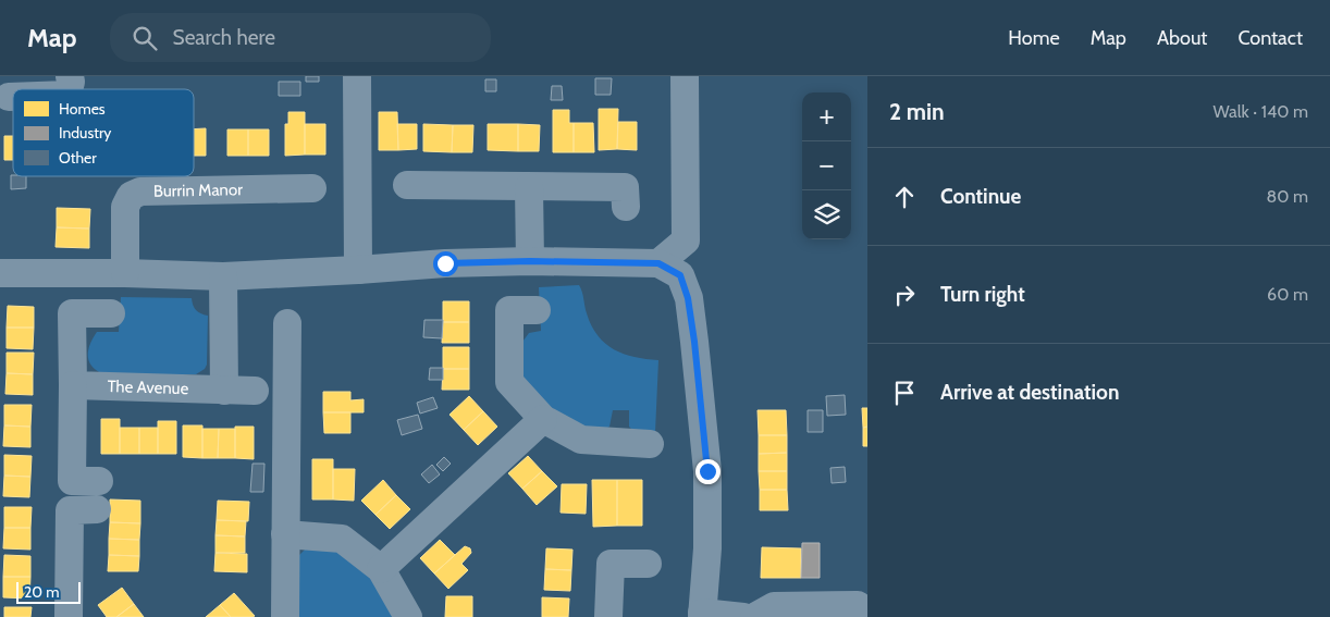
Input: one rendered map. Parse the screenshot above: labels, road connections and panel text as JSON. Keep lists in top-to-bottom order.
{
  "streets": {
    "street": ["Burrin Manor", "The Avenue"]
  },
  "legend": ["Homes", "Industry", "Other"],
  "scale_bar": "20 m",
  "page": {
    "header": "Map",
    "search": "Search here",
    "nav": [
      "Home",
      "Map",
      "About",
      "Contact"
    ],
    "heading": ["2 min", "Walk · 140 m"],
    "map_buttons": ["+", "−"],
    "list": [
      ["Continue", "80 m"],
      ["Turn right", "60 m"],
      "Arrive at destination"
    ],
    "scale": "20 m"
  }
}
